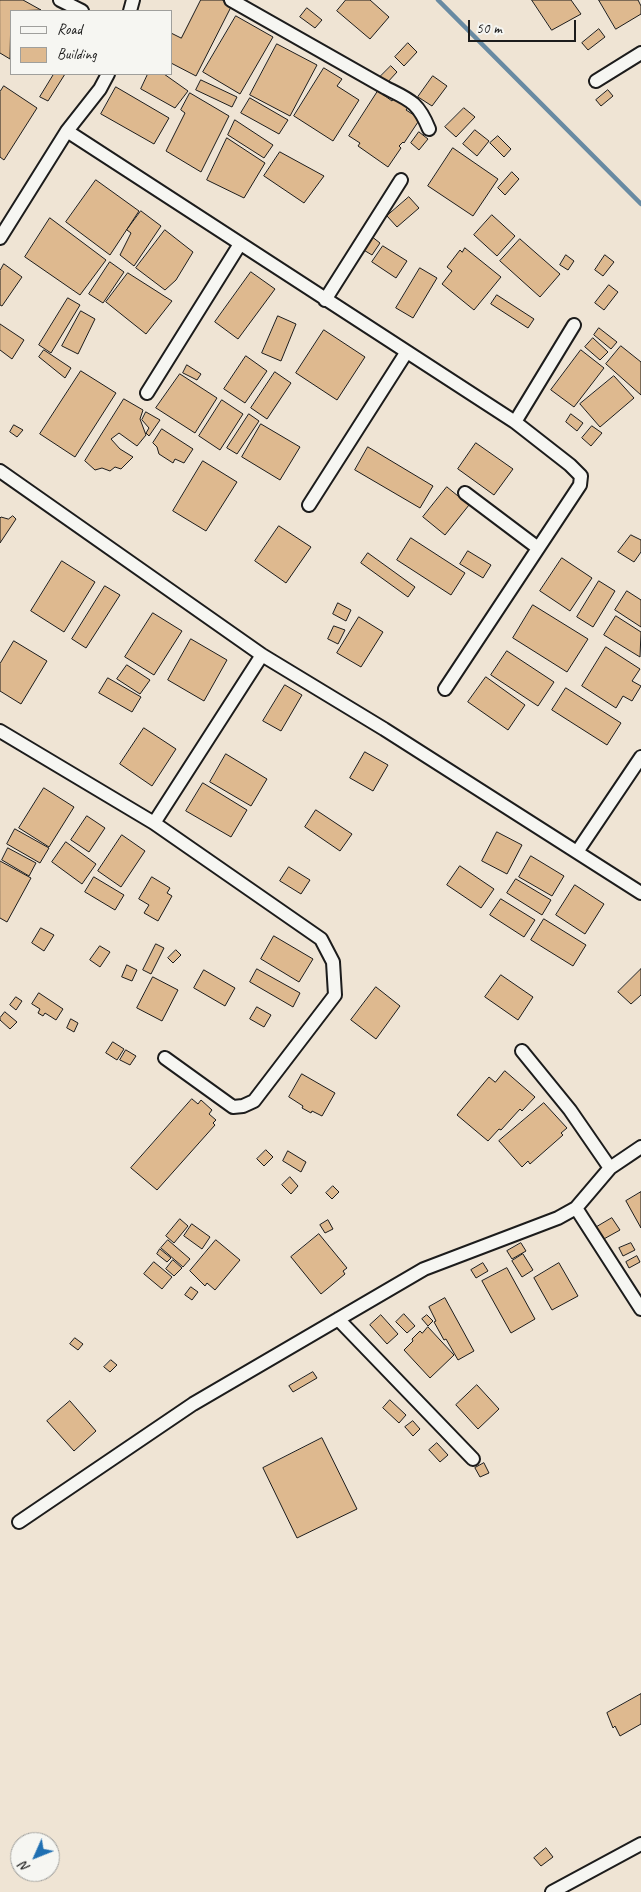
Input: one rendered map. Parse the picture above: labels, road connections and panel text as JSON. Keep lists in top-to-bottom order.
{
  "legend": ["Road", "Building"],
  "scale_bar": "50 m",
  "north": "bottom left"
}
